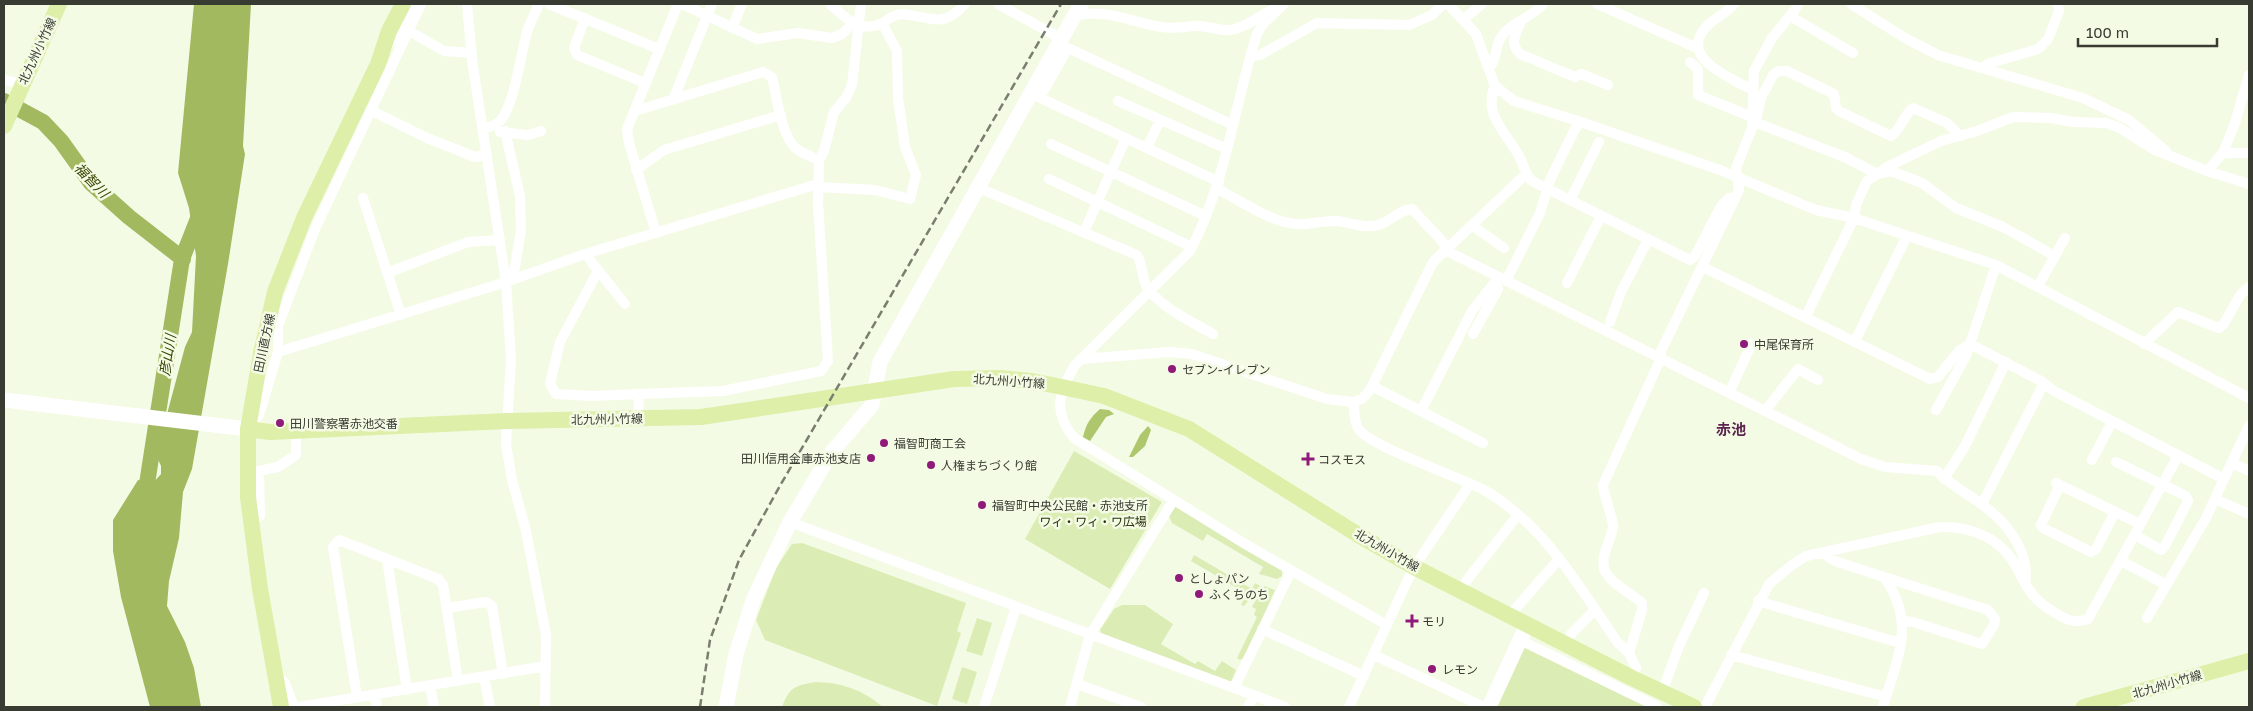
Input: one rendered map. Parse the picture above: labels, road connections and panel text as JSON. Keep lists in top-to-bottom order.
{
  "streets": {
    "main road": ["北九州小竹線", "田川直方線"]
  },
  "crossings": [
    ["北九州小竹線", "田川直方線"]
  ],
  "districts": ["赤池"],
  "water": ["福智川", "彦山川"],
  "parks": ["ワィ・ワィ・ワ広場"],
  "places": {
    "other": [
      "中尾保育所",
      "セブン-イレブン",
      "田川警察署赤池交番",
      "福智町商工会",
      "田川信用金庫赤池支店",
      "人権まちづくり館",
      "福智町中央公民館・赤池支所",
      "としょパン",
      "ふくちのち",
      "レモン"
    ],
    "health": ["コスモス", "モリ"]
  },
  "scale_bar": "100 m"
}
